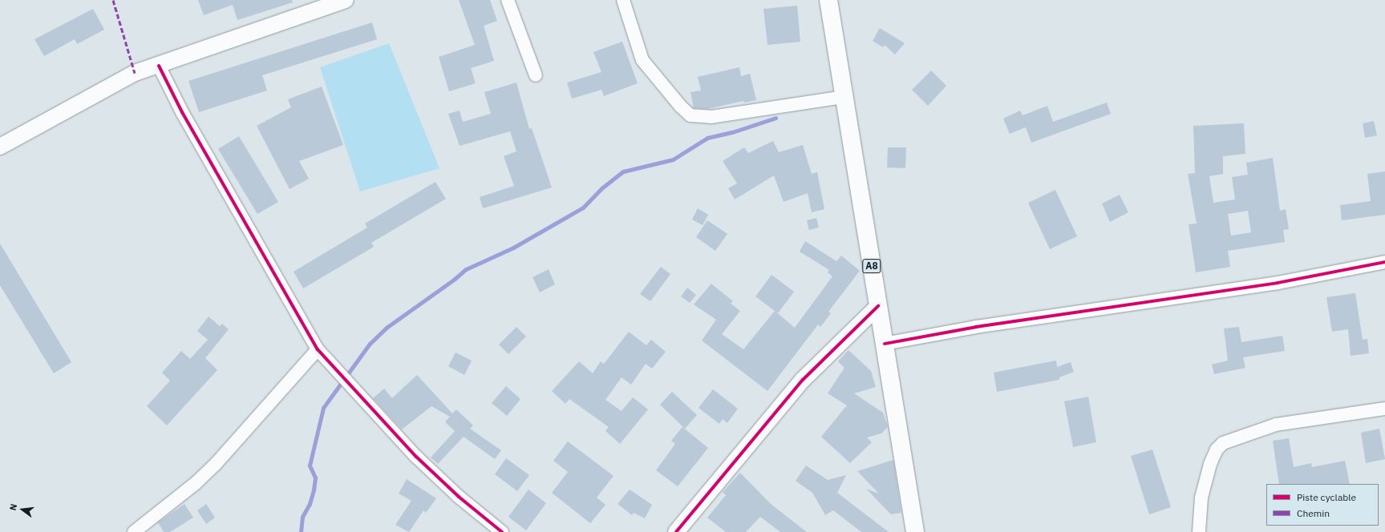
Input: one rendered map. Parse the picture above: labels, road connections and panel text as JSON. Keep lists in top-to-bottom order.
{
  "streets": {
    "main road": ["A8"]
  },
  "legend": ["Piste cyclable", "Chemin"],
  "north": "left"
}
